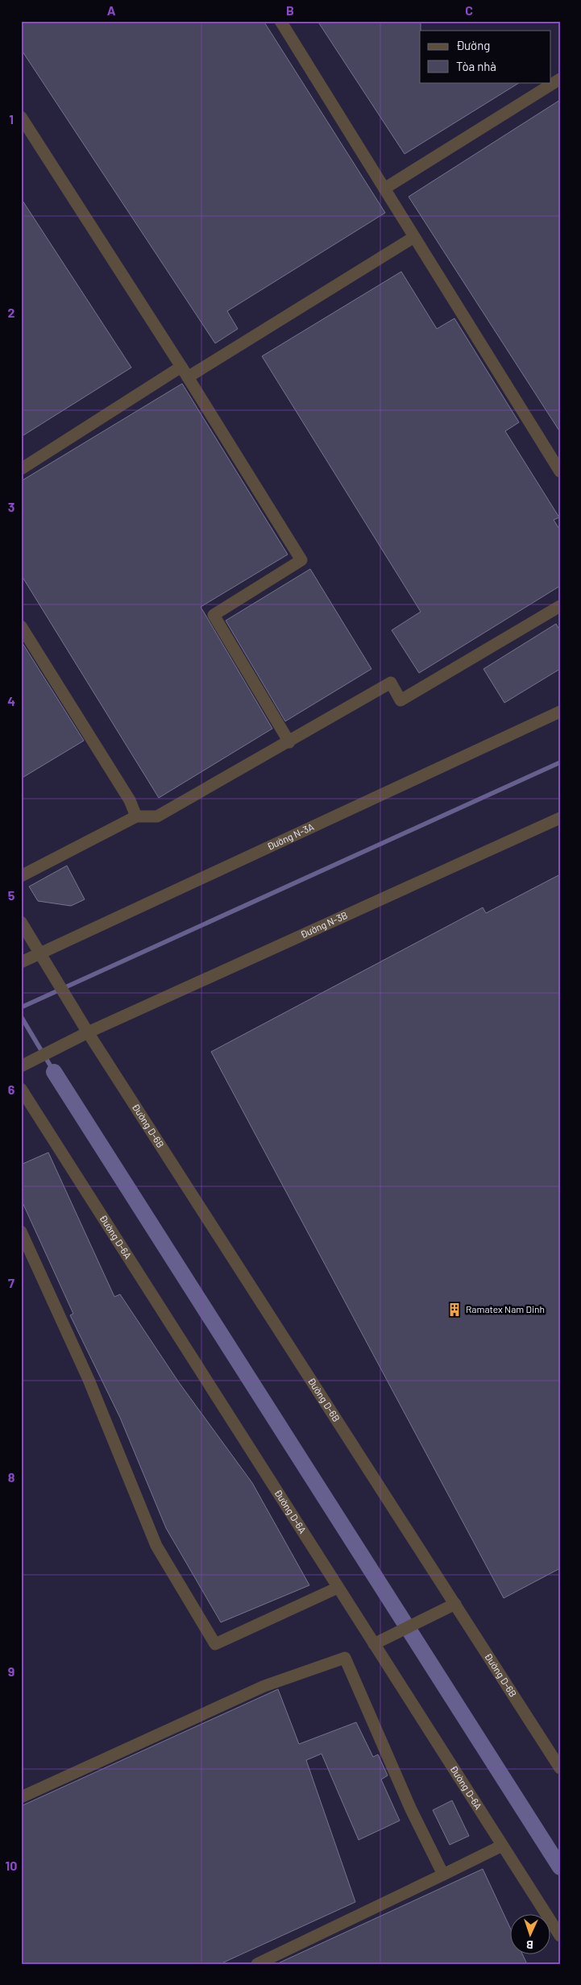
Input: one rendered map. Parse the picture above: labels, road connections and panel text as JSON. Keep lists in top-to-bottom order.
{
  "streets": {
    "street": [
      "Đường N-3A",
      "Đường N-3B",
      "Đường D-6B",
      "Đường D-6A"
    ]
  },
  "crossings": [
    ["Đường N-3A", "Đường D-6B"],
    ["Đường N-3B", "Đường D-6B"]
  ],
  "places": {
    "building": ["Ramatex Nam Dinh"]
  },
  "legend": ["Đường", "Tòa nhà"],
  "north": "bottom",
  "grid": {
    "columns": ["A", "B", "C"],
    "rows": [
      "1",
      "2",
      "3",
      "4",
      "5",
      "6",
      "7",
      "8",
      "9",
      "10"
    ]
  }
}
